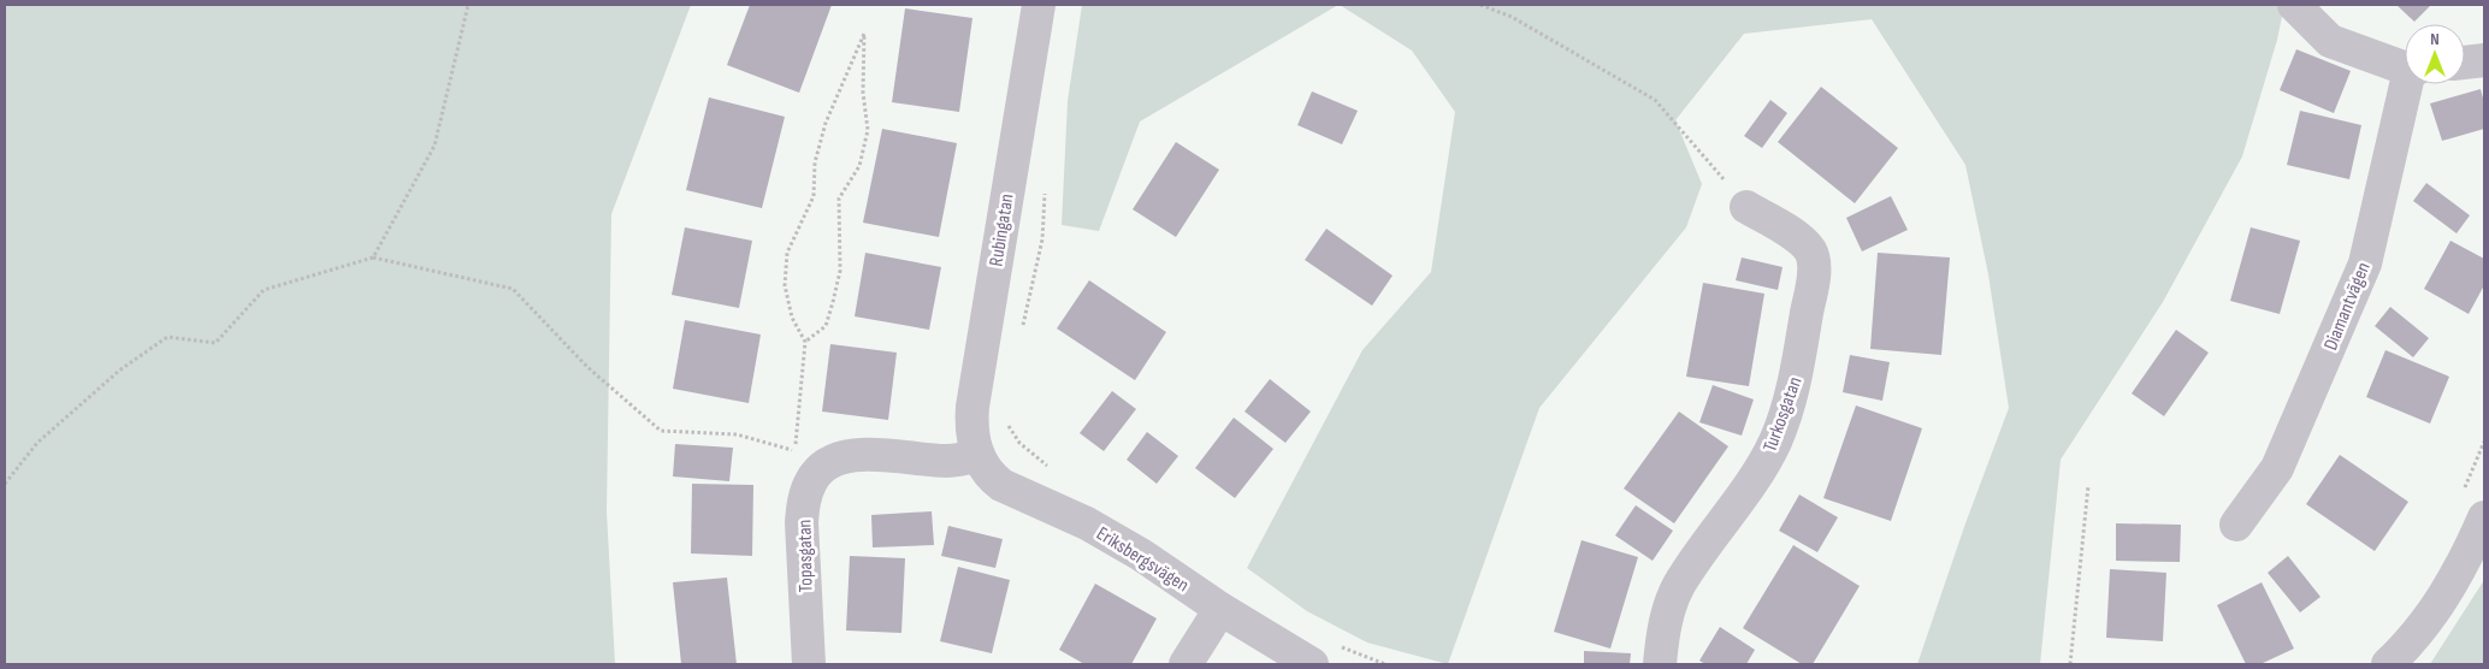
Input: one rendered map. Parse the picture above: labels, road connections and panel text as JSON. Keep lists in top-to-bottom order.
{
  "streets": {
    "street": [
      "Rubingatan",
      "Diamantvägen",
      "Turkosgatan",
      "Topasgatan",
      "Eriksbergsvägen"
    ]
  },
  "crossings": [
    ["Rubingatan", "Topasgatan"],
    ["Rubingatan", "Eriksbergsvägen"],
    ["Topasgatan", "Eriksbergsvägen"]
  ],
  "north": "top"
}
